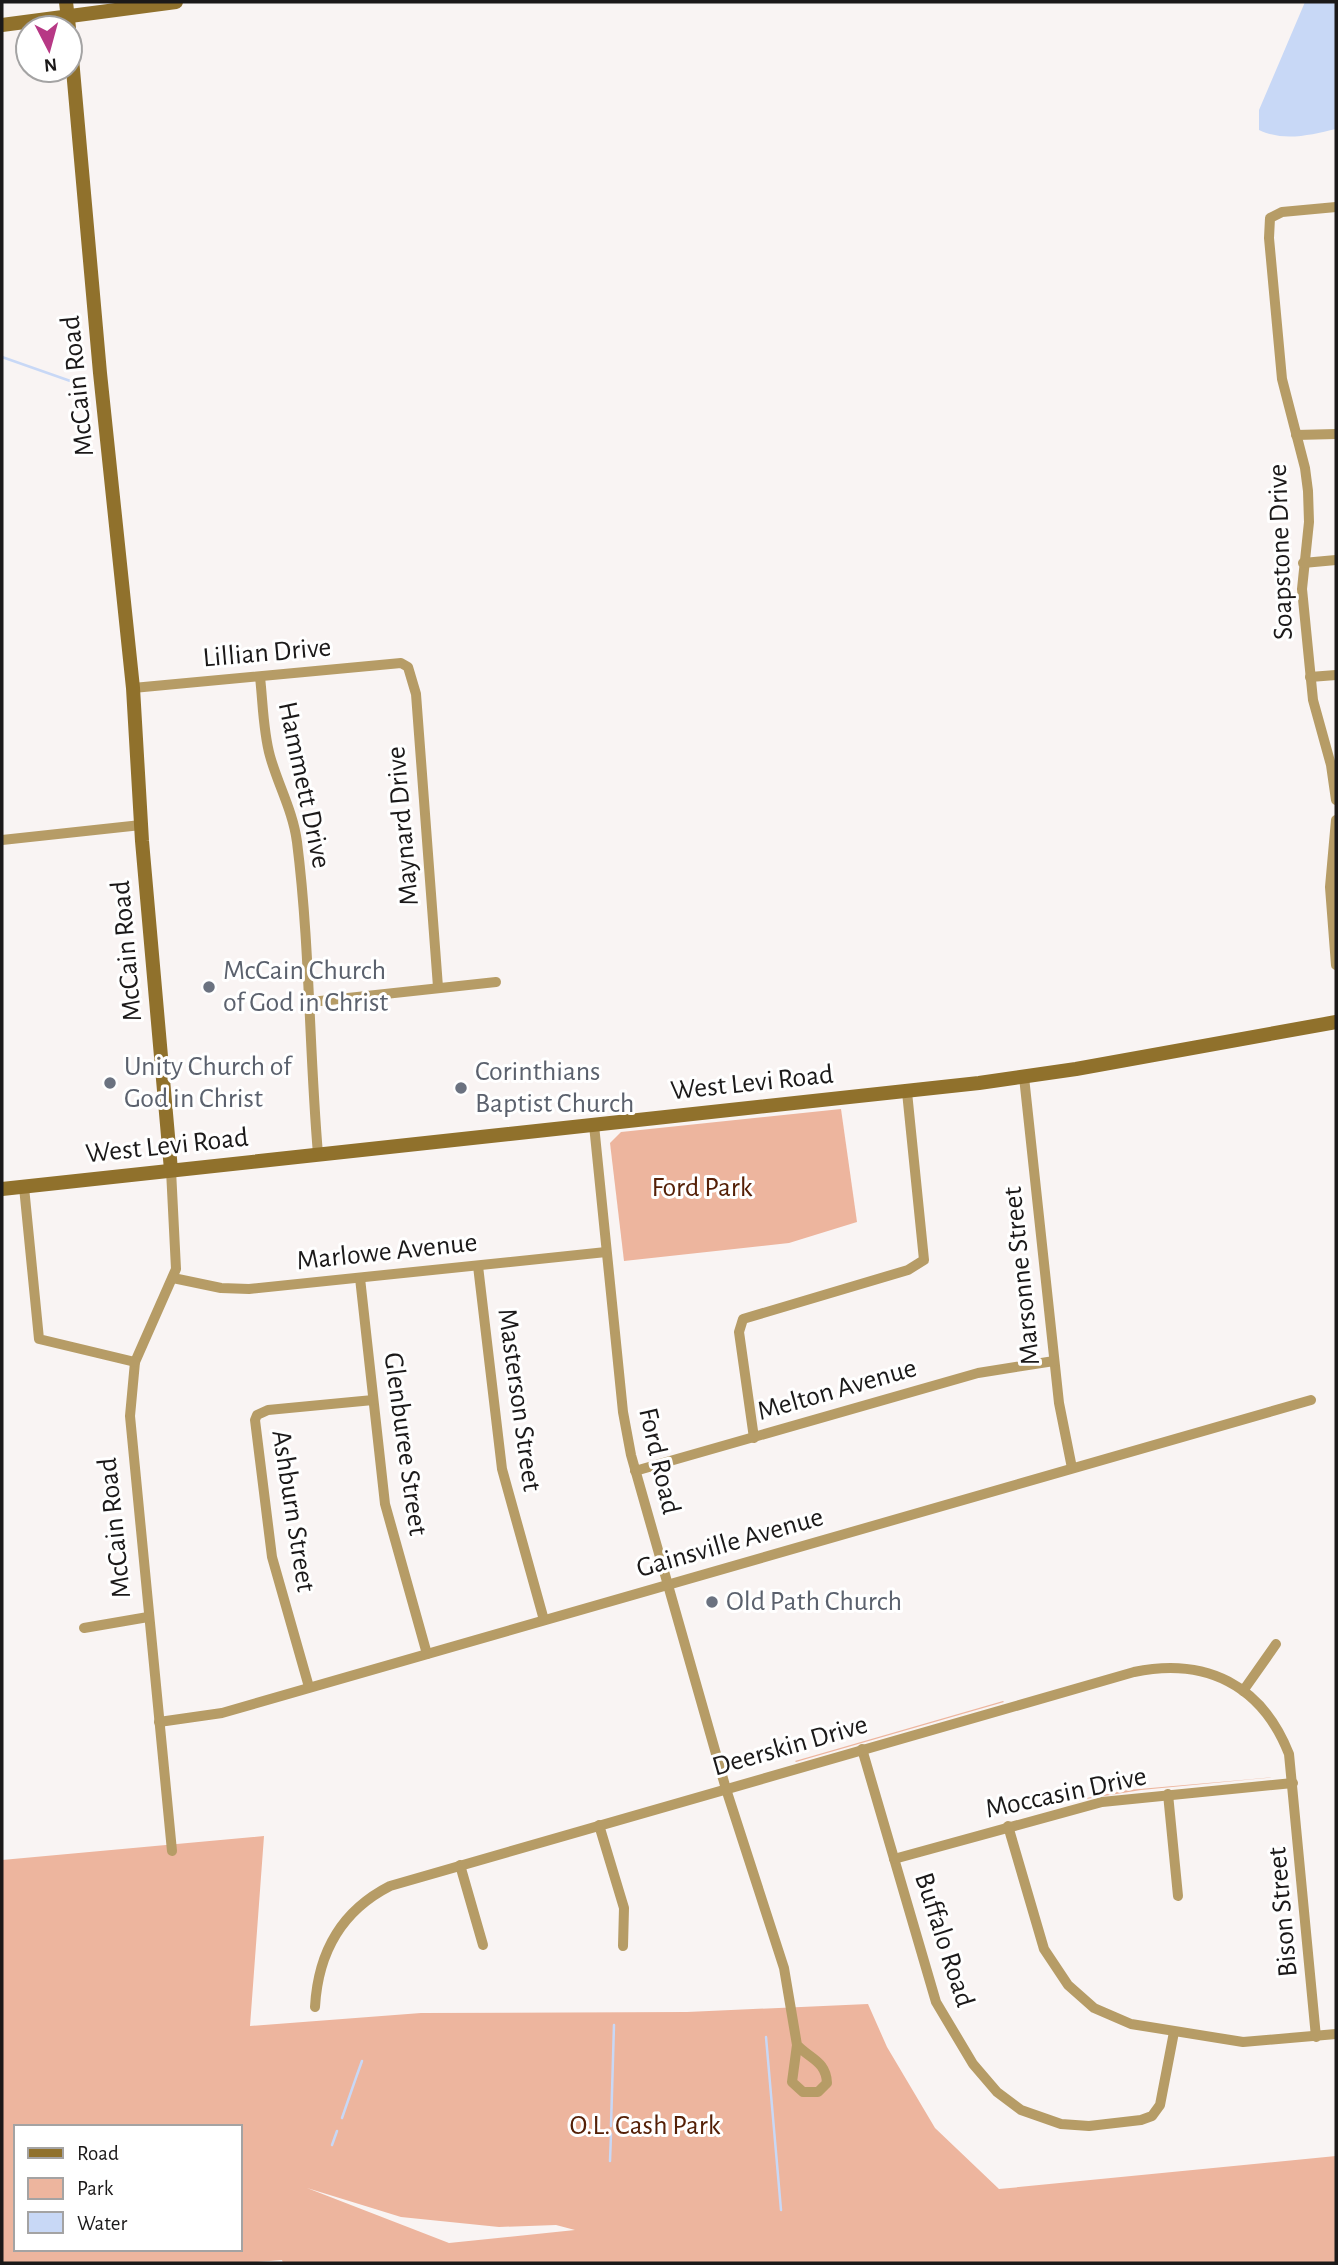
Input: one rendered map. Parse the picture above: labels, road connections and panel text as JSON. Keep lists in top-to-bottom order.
{
  "streets": {
    "street": [
      "McCain Road",
      "Soapstone Drive",
      "Lillian Drive",
      "Hammett Drive",
      "Maynard Drive",
      "West Levi Road",
      "Marlowe Avenue",
      "Marsonne Street",
      "Melton Avenue",
      "Masterson Street",
      "Glenburee Street",
      "Ford Road",
      "Ashburn Street",
      "Gainsville Avenue",
      "Deerskin Drive",
      "Moccasin Drive",
      "Bison Street",
      "Buffalo Road"
    ]
  },
  "crossings": [
    ["McCain Road", "Lillian Drive"],
    ["McCain Road", "West Levi Road"],
    ["McCain Road", "Marlowe Avenue"],
    ["McCain Road", "Gainsville Avenue"],
    ["Lillian Drive", "Hammett Drive"],
    ["Lillian Drive", "Maynard Drive"],
    ["Hammett Drive", "West Levi Road"],
    ["West Levi Road", "Marsonne Street"],
    ["West Levi Road", "Ford Road"],
    ["Marlowe Avenue", "Masterson Street"],
    ["Marlowe Avenue", "Glenburee Street"],
    ["Marlowe Avenue", "Ford Road"],
    ["Marsonne Street", "Melton Avenue"],
    ["Marsonne Street", "Gainsville Avenue"],
    ["Melton Avenue", "Ford Road"],
    ["Masterson Street", "Gainsville Avenue"],
    ["Glenburee Street", "Ashburn Street"],
    ["Glenburee Street", "Gainsville Avenue"],
    ["Ford Road", "Gainsville Avenue"],
    ["Ford Road", "Deerskin Drive"],
    ["Ashburn Street", "Gainsville Avenue"],
    ["Deerskin Drive", "Moccasin Drive"],
    ["Deerskin Drive", "Bison Street"],
    ["Deerskin Drive", "Buffalo Road"],
    ["Moccasin Drive", "Bison Street"],
    ["Moccasin Drive", "Buffalo Road"]
  ],
  "parks": ["Ford Park", "O.L. Cash Park"],
  "places": [
    "McCain Church of God in Christ",
    "Unity Church of God in Christ",
    "Corinthians Baptist Church",
    "Old Path Church"
  ],
  "legend": ["Road", "Park", "Water"],
  "north": "bottom"
}
